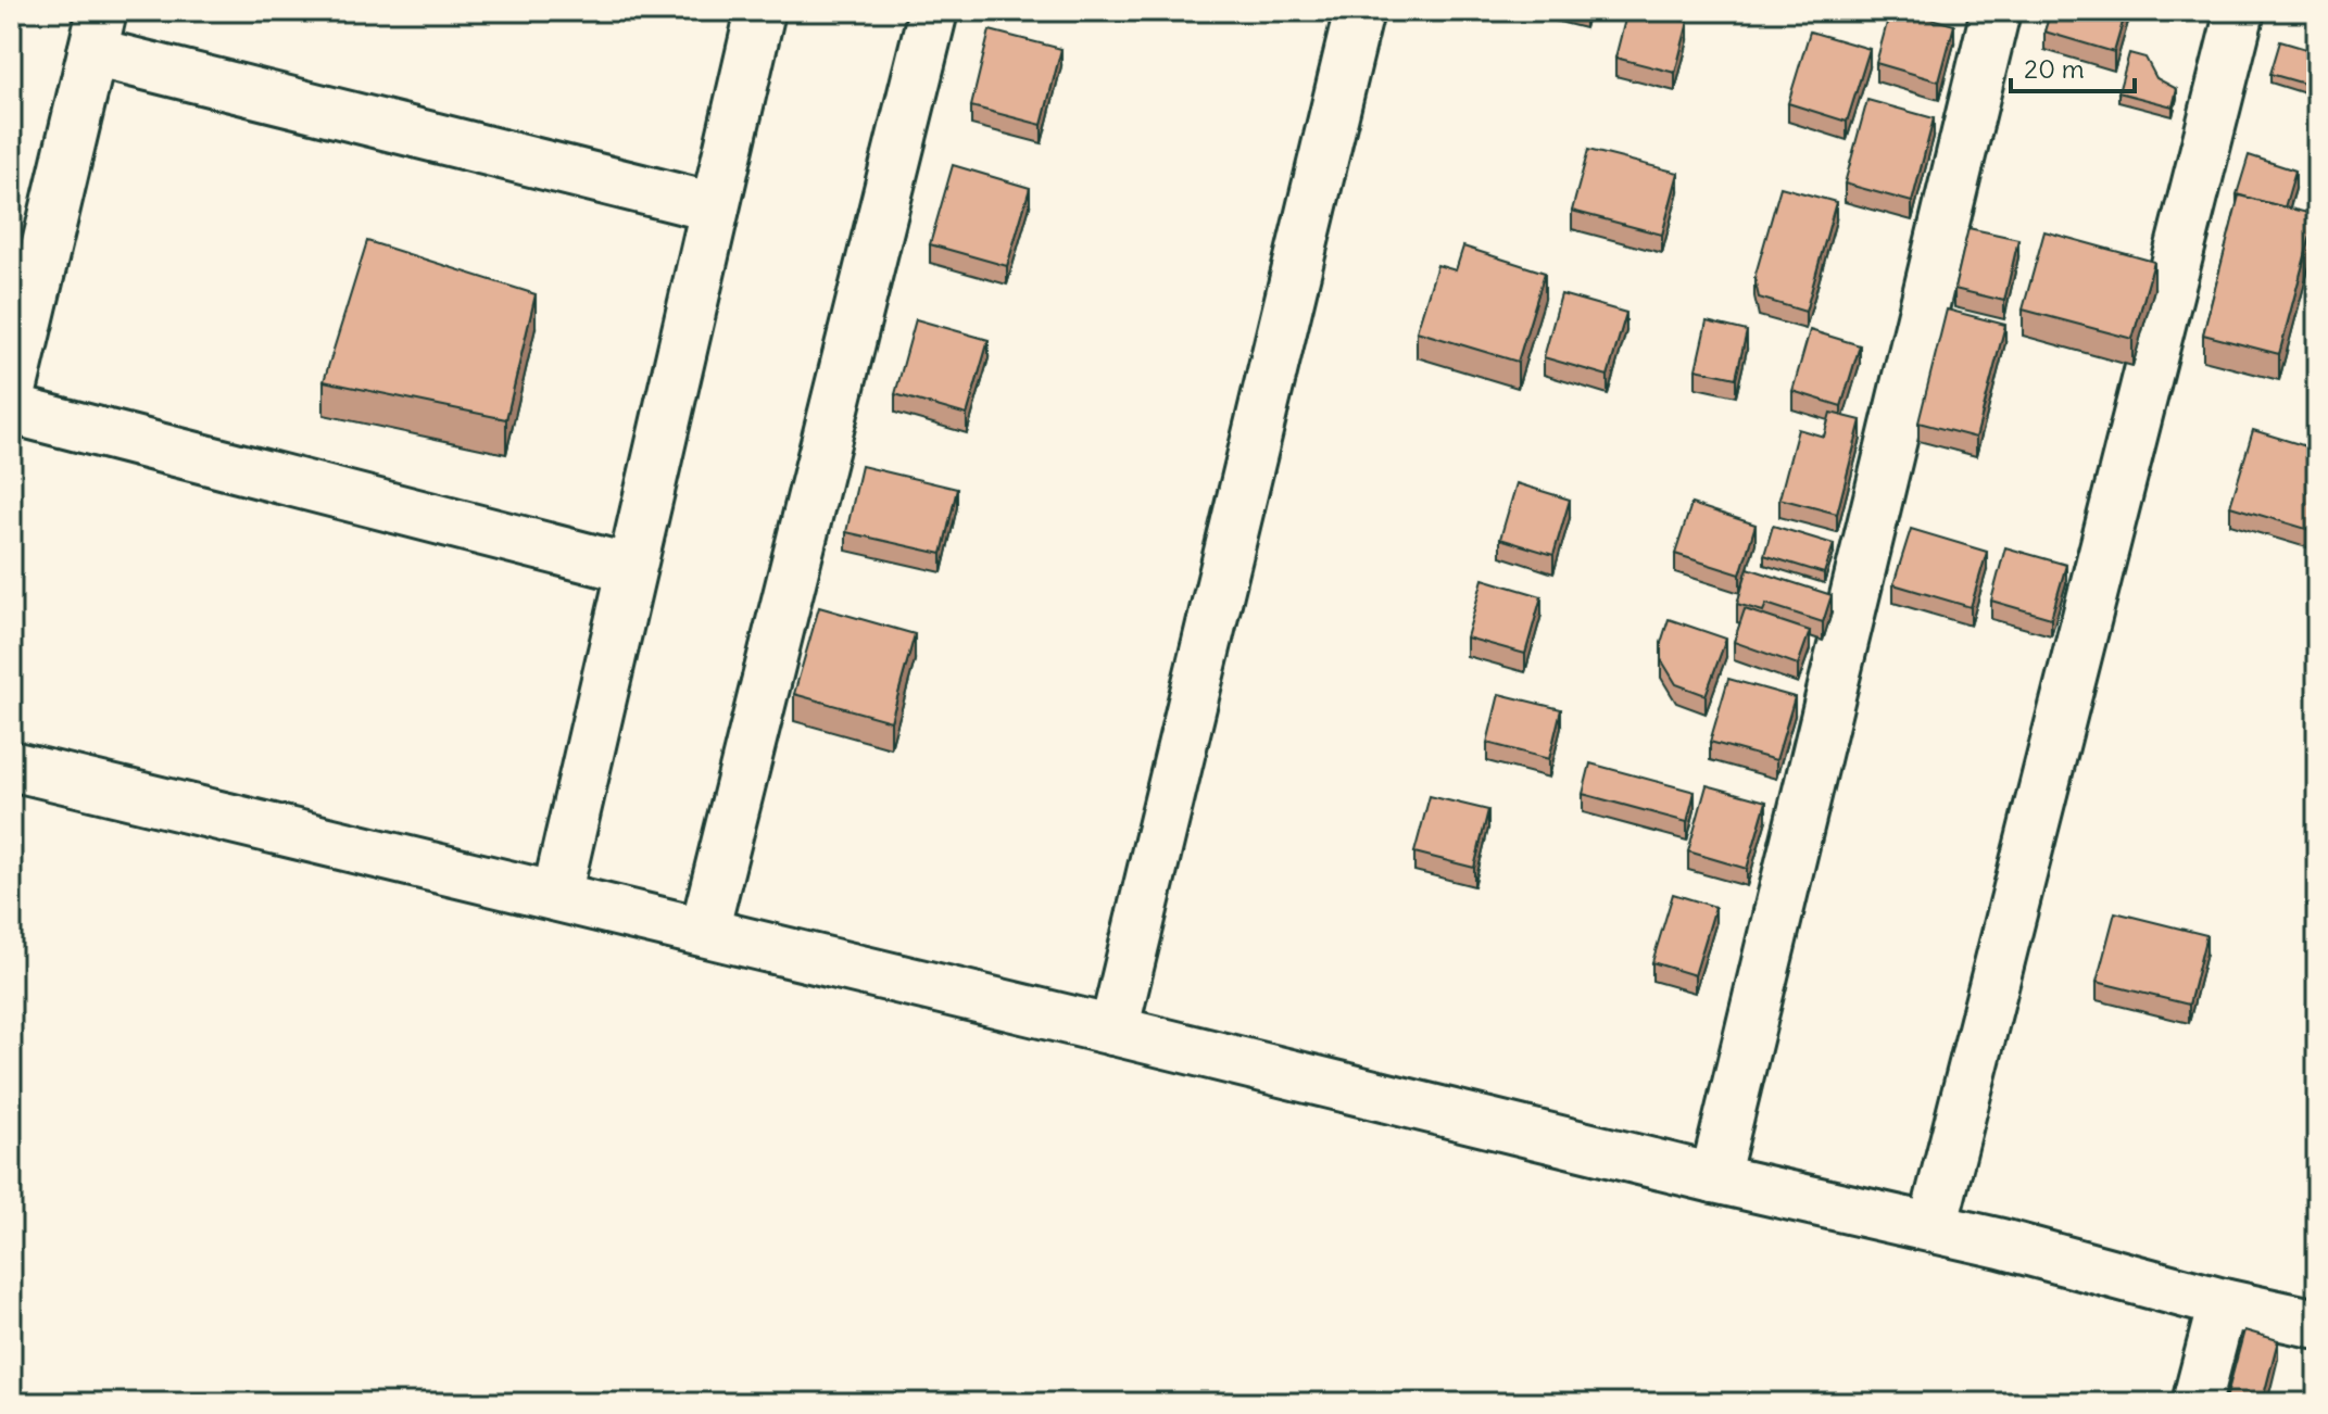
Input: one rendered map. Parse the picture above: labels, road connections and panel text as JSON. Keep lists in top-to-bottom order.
{
  "scale_bar": "20 m"
}
